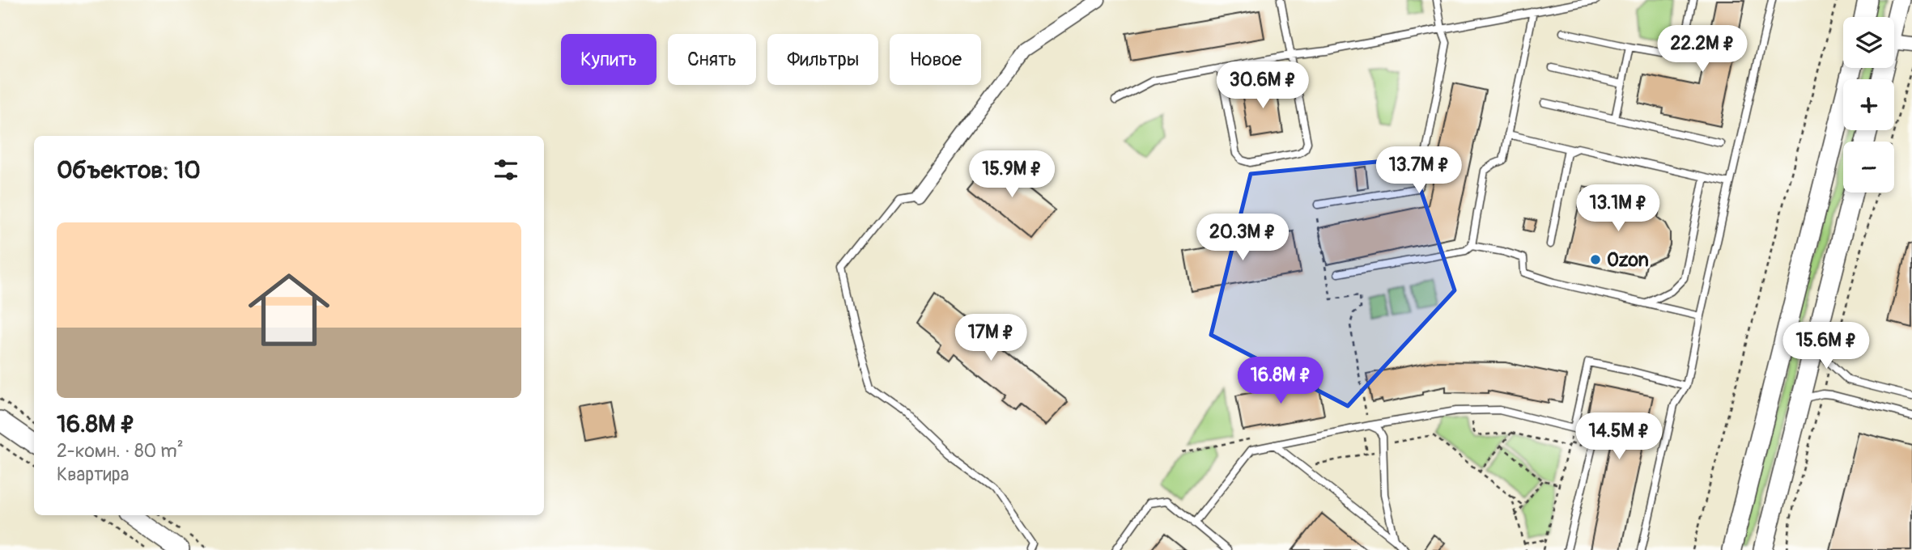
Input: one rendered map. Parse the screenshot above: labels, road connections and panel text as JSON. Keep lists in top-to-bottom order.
{
  "places": ["Ozon"],
  "page": {
    "map_buttons": ["+", "−"],
    "price": [
      "22.2M ₽",
      "30.6M ₽",
      "13.7M ₽",
      "15.9M ₽",
      "13.1M ₽",
      "20.3M ₽",
      "17M ₽",
      "15.6M ₽",
      "16.8M ₽",
      "14.5M ₽"
    ],
    "chip": [
      "Купить",
      "Снять",
      "Фильтры",
      "Новое"
    ],
    "heading": "Объектов: 10",
    "list": [
      {
        "name": "16.8M ₽",
        "note": "2-комн. · 80 m² · Квартира"
      }
    ]
  }
}
